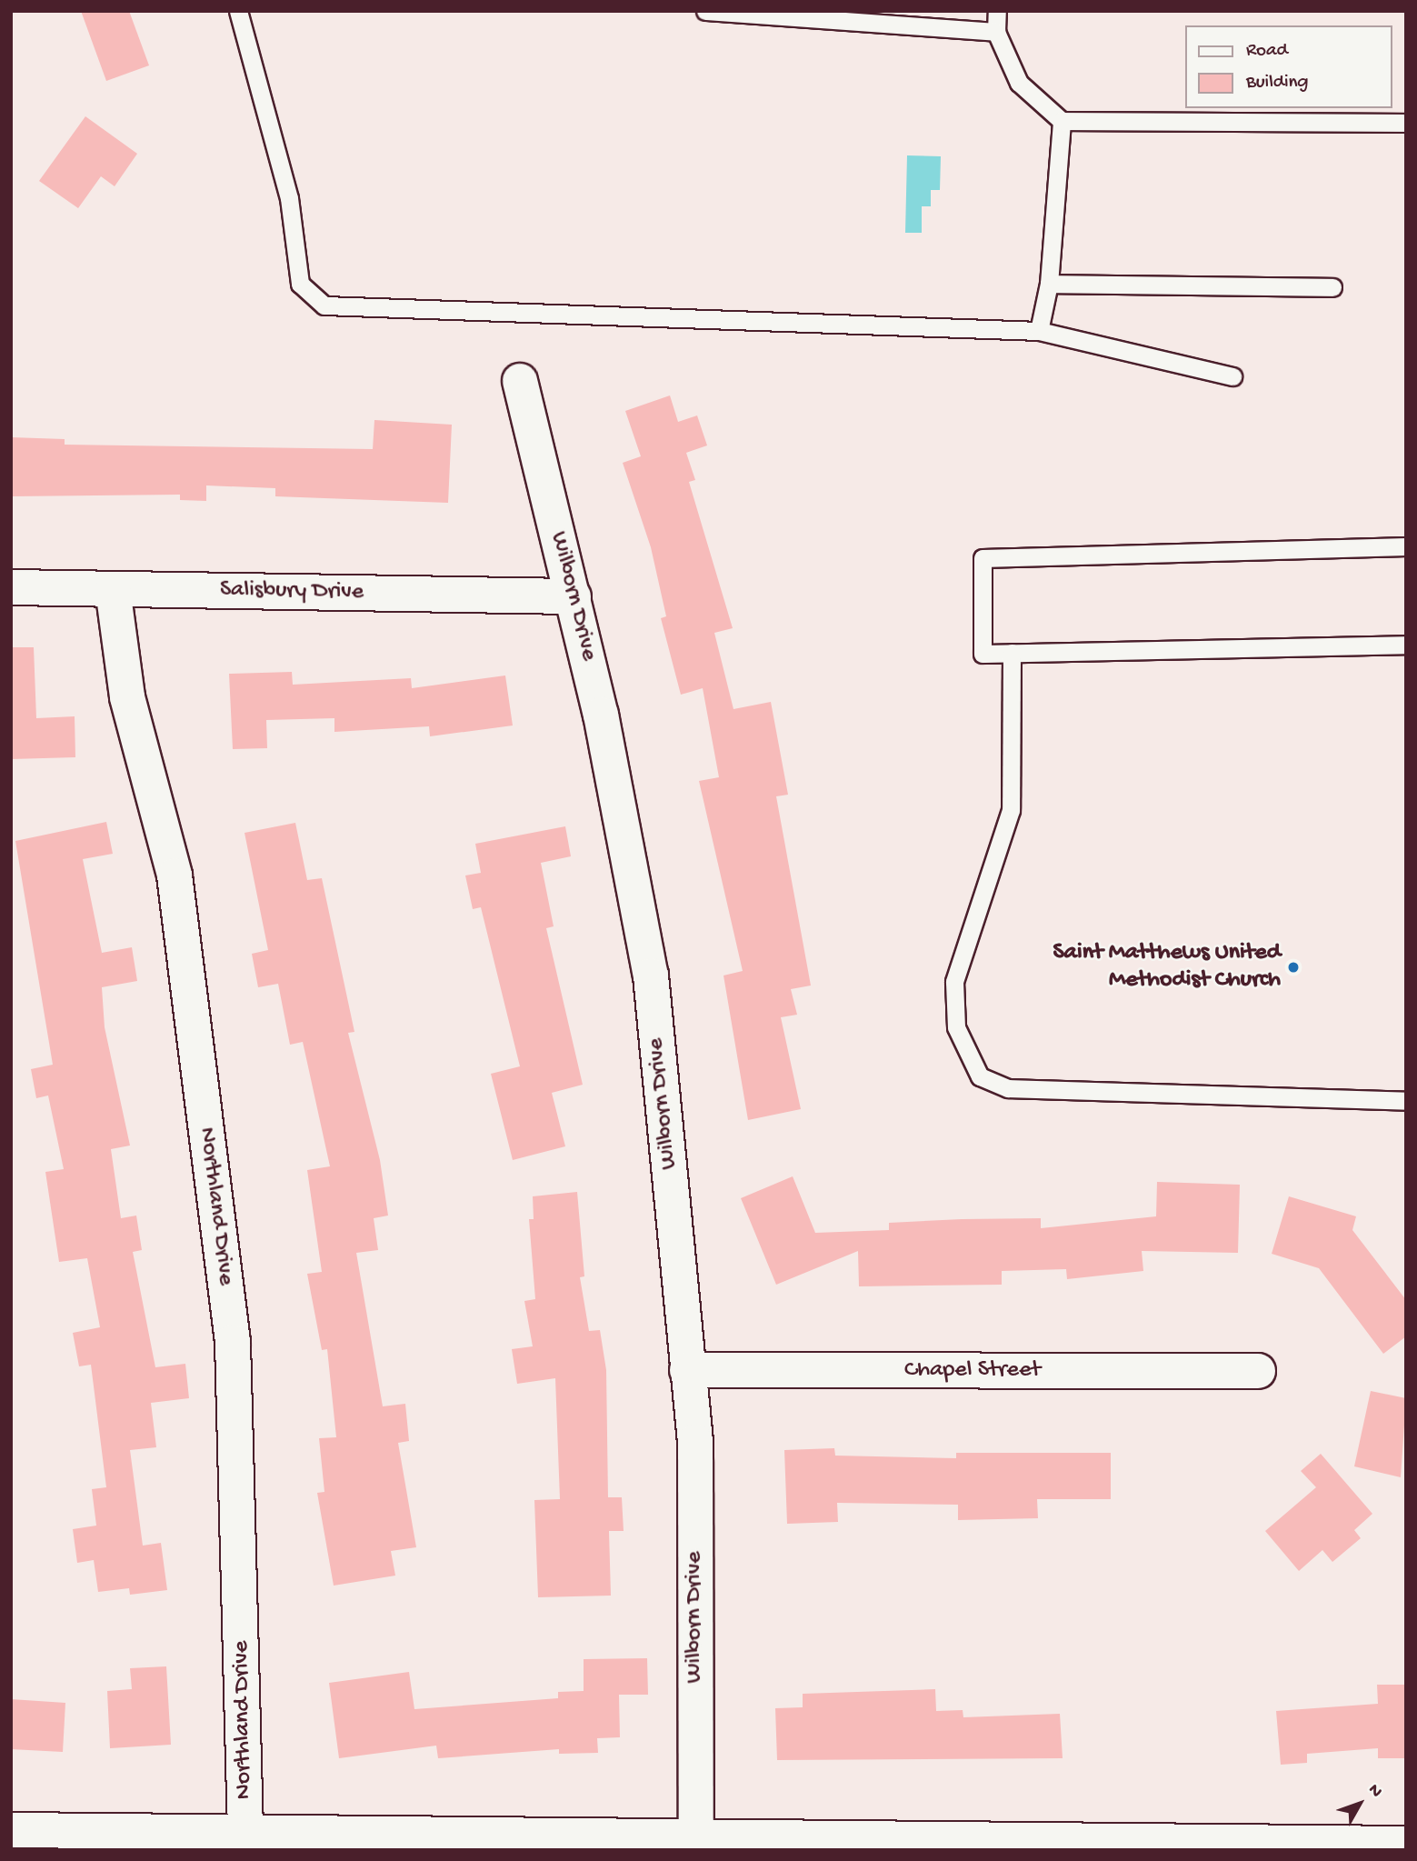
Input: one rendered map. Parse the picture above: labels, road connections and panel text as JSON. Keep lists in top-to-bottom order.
{
  "streets": {
    "street": [
      "Salisbury Drive",
      "Wilborn Drive",
      "Northland Drive",
      "Chapel Street"
    ]
  },
  "crossings": [
    ["Salisbury Drive", "Wilborn Drive"],
    ["Salisbury Drive", "Northland Drive"],
    ["Wilborn Drive", "Chapel Street"]
  ],
  "places": ["Saint Matthews United Methodist Church"],
  "legend": ["Road", "Building"],
  "north": "top right"
}
